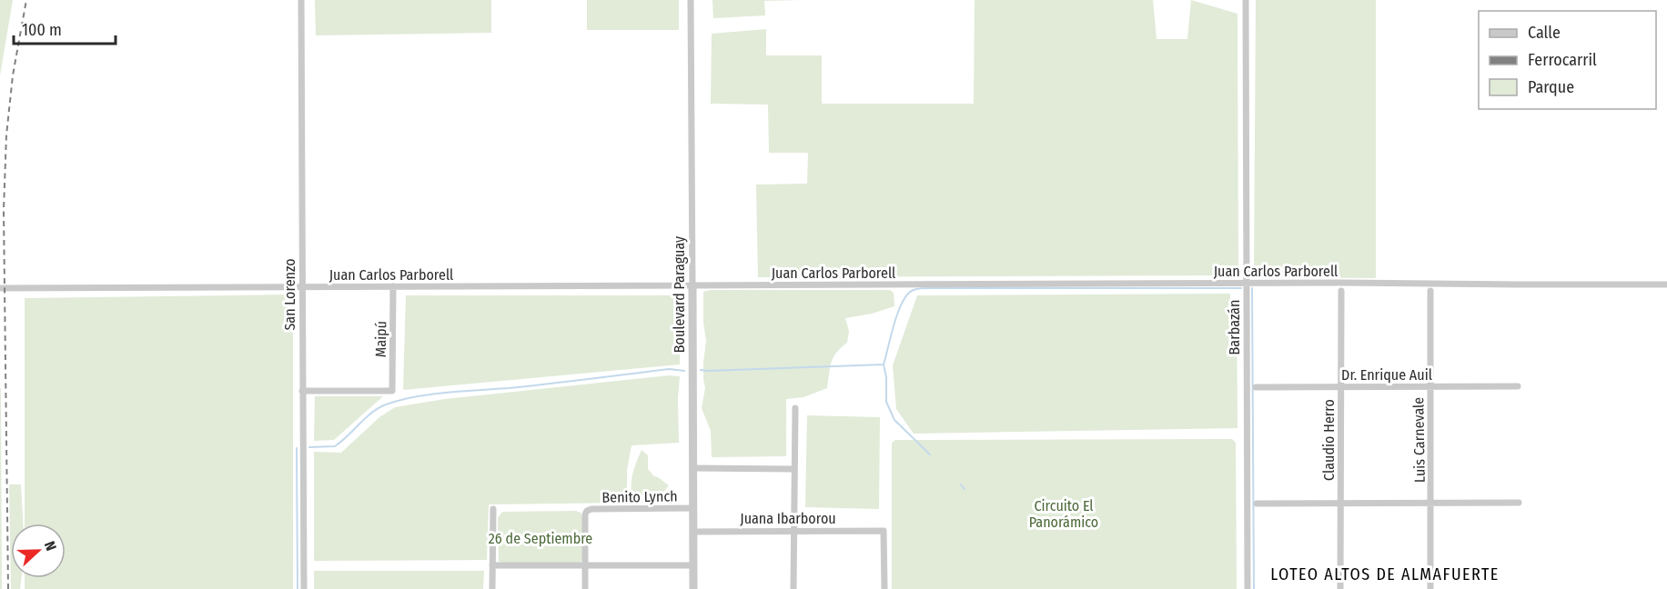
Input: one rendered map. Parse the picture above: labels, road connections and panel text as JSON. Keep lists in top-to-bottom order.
{
  "streets": {
    "street": [
      "Juan Carlos Parborell",
      "San Lorenzo",
      "Boulevard Paraguay",
      "Barbazán",
      "Maipú",
      "Dr. Enrique Auil",
      "Claudio Herro",
      "Luis Carnevale",
      "Benito Lynch",
      "Juana Ibarborou"
    ]
  },
  "crossings": [
    ["Juan Carlos Parborell", "San Lorenzo"],
    ["Juan Carlos Parborell", "Boulevard Paraguay"],
    ["Juan Carlos Parborell", "Barbazán"],
    ["Juan Carlos Parborell", "Maipú"],
    ["San Lorenzo", "Maipú"],
    ["Boulevard Paraguay", "Benito Lynch"],
    ["Boulevard Paraguay", "Juana Ibarborou"],
    ["Dr. Enrique Auil", "Claudio Herro"],
    ["Dr. Enrique Auil", "Luis Carnevale"]
  ],
  "districts": ["LOTEO ALTOS DE ALMAFUERTE"],
  "parks": ["Circuito El Panorámico", "26 de Septiembre"],
  "legend": ["Calle", "Ferrocarril", "Parque"],
  "scale_bar": "100 m",
  "north": "right"
}
